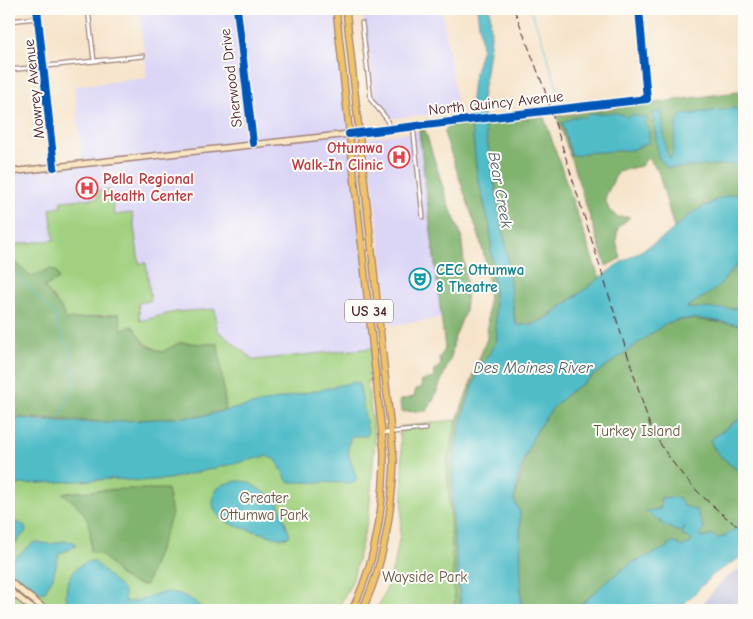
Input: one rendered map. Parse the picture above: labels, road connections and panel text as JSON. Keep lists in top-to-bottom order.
{
  "streets": {
    "main road": ["North Quincy Avenue", "US 34"],
    "street": ["Sherwood Drive", "Mowrey Avenue"]
  },
  "crossings": [
    ["Sherwood Drive", "North Quincy Avenue"],
    ["Mowrey Avenue", "North Quincy Avenue"],
    ["North Quincy Avenue", "US 34"]
  ],
  "water": ["Bear Creek", "Des Moines River"],
  "parks": ["Turkey Island", "Greater Ottumwa Park", "Wayside Park"],
  "places": {
    "hospital": ["Ottumwa Walk-In Clinic", "Pella Regional Health Center"],
    "theatre": ["CEC Ottumwa 8 Theatre"]
  }
}
